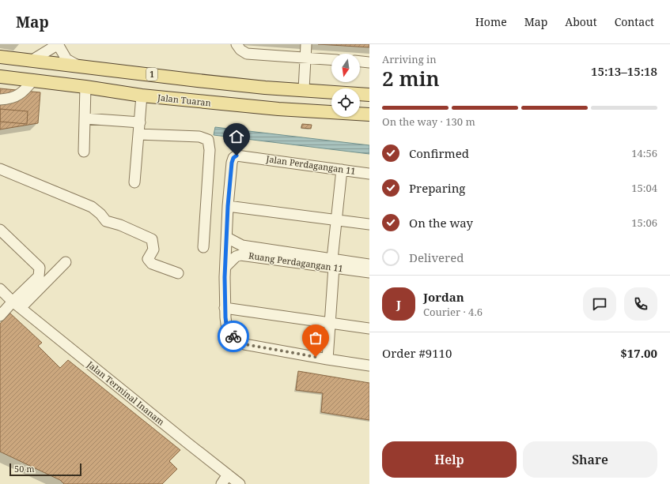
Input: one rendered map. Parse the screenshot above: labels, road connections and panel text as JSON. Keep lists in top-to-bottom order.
{
  "streets": {
    "main road": ["1", "Jalan Tuaran"],
    "street": ["Jalan Perdagangan 11", "Ruang Perdagangan 11", "Jalan Terminal Inanam"]
  },
  "crossings": [
    ["Jalan Perdagangan 11", "Ruang Perdagangan 11"]
  ],
  "scale_bar": "50 m",
  "north": "bottom",
  "page": {
    "header": "Map",
    "nav": [
      "Home",
      "Map",
      "About",
      "Contact"
    ],
    "heading": ["2 min", "Arriving in", "15:13–15:18"],
    "panel": [
      "Jordan",
      "Courier · 4.6",
      "Order #9110",
      "$17.00"
    ],
    "bar": "On the way · 130 m",
    "list": [
      ["Confirmed", "14:56"],
      ["Preparing", "15:04"],
      ["On the way", "15:06"],
      "Delivered"
    ],
    "round": "J",
    "buttons": ["Help", "Share"],
    "scale": "50 m"
  }
}
